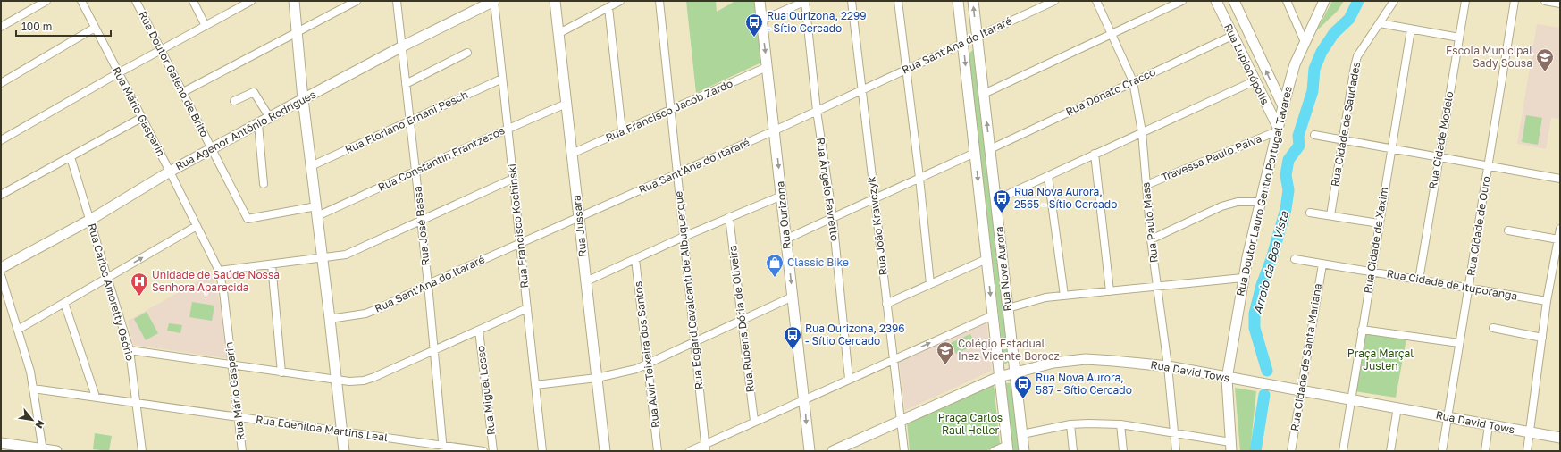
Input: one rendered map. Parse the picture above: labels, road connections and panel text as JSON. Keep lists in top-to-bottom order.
{
  "streets": {
    "street": [
      "Rua Sant'Ana do Itararé",
      "Rua Lupionópolis",
      "Rua Doutor Galeno de Brito",
      "Rua Donato Cracco",
      "Rua Francisco Jacob Zardo",
      "Rua Mário Gasparin",
      "Rua Floriano Ernani Pesch",
      "Rua Cidade de Saudades",
      "Rua Agenor Antônio Rodrigues",
      "Rua Cidade Modelo",
      "Travessa Paulo Paiva",
      "Rua Constantin Frantzezos",
      "Rua Ângelo Favretto",
      "Rua Doutor Lauro Gentio Portugal Tavares",
      "Rua Ourizona",
      "Rua Paulo Mass",
      "Rua José Bassa",
      "Rua Francisco Kochinski",
      "Rua Jussara",
      "Rua João Krawczyk",
      "Rua Cidade de Ouro",
      "Rua Cidade de Xaxim",
      "Rua Nova Aurora",
      "Rua Cidade de Ituporanga",
      "Rua Edgard Cavalcanti de Albuquerque",
      "Rua Carlos Amoretty Osório",
      "Rua Rubens Dória de Oliveira",
      "Rua Alvir Teixeira dos Santos",
      "Rua Cidade de Santa Mariana",
      "Rua David Tows",
      "Rua Miguel Losso",
      "Rua Edenilda Martins Leal"
    ]
  },
  "crossings": [
    ["Rua Sant'Ana do Itararé", "Rua Ângelo Favretto"],
    ["Rua Sant'Ana do Itararé", "Rua Ourizona"],
    ["Rua Sant'Ana do Itararé", "Rua José Bassa"],
    ["Rua Sant'Ana do Itararé", "Rua Francisco Kochinski"],
    ["Rua Sant'Ana do Itararé", "Rua Jussara"],
    ["Rua Sant'Ana do Itararé", "Rua João Krawczyk"],
    ["Rua Sant'Ana do Itararé", "Rua Nova Aurora"],
    ["Rua Sant'Ana do Itararé", "Rua Edgard Cavalcanti de Albuquerque"],
    ["Rua Lupionópolis", "Rua Donato Cracco"],
    ["Rua Lupionópolis", "Travessa Paulo Paiva"],
    ["Rua Lupionópolis", "Rua Doutor Lauro Gentio Portugal Tavares"],
    ["Rua Doutor Galeno de Brito", "Rua Agenor Antônio Rodrigues"],
    ["Rua Doutor Galeno de Brito", "Rua Constantin Frantzezos"],
    ["Rua Donato Cracco", "Rua Paulo Mass"],
    ["Rua Donato Cracco", "Rua Nova Aurora"],
    ["Rua Francisco Jacob Zardo", "Rua Ourizona"],
    ["Rua Francisco Jacob Zardo", "Rua Jussara"],
    ["Rua Francisco Jacob Zardo", "Rua Edgard Cavalcanti de Albuquerque"],
    ["Rua Mário Gasparin", "Rua Agenor Antônio Rodrigues"],
    ["Rua Mário Gasparin", "Rua Edenilda Martins Leal"],
    ["Rua Floriano Ernani Pesch", "Rua José Bassa"],
    ["Rua Floriano Ernani Pesch", "Rua Francisco Kochinski"],
    ["Rua Agenor Antônio Rodrigues", "Rua José Bassa"],
    ["Rua Agenor Antônio Rodrigues", "Rua Francisco Kochinski"],
    ["Rua Agenor Antônio Rodrigues", "Rua Carlos Amoretty Osório"],
    ["Rua Cidade Modelo", "Rua Cidade de Ituporanga"],
    ["Travessa Paulo Paiva", "Rua Doutor Lauro Gentio Portugal Tavares"],
    ["Travessa Paulo Paiva", "Rua Paulo Mass"],
    ["Rua Constantin Frantzezos", "Rua José Bassa"],
    ["Rua Constantin Frantzezos", "Rua Francisco Kochinski"],
    ["Rua Constantin Frantzezos", "Rua Jussara"],
    ["Rua Doutor Lauro Gentio Portugal Tavares", "Rua David Tows"],
    ["Rua Paulo Mass", "Rua David Tows"],
    ["Rua José Bassa", "Rua Edenilda Martins Leal"],
    ["Rua João Krawczyk", "Rua David Tows"],
    ["Rua Cidade de Ouro", "Rua Cidade de Ituporanga"],
    ["Rua Cidade de Ouro", "Rua David Tows"],
    ["Rua Cidade de Xaxim", "Rua Cidade de Ituporanga"],
    ["Rua Cidade de Xaxim", "Rua David Tows"],
    ["Rua Nova Aurora", "Rua David Tows"],
    ["Rua Cidade de Ituporanga", "Rua Cidade de Santa Mariana"],
    ["Rua Carlos Amoretty Osório", "Rua Edenilda Martins Leal"],
    ["Rua Cidade de Santa Mariana", "Rua David Tows"]
  ],
  "one_way": ["Rua Ourizona"],
  "water": ["Arroio da Boa Vista"],
  "parks": ["Praça Marçal Justen", "Praça Carlos Raul Heller"],
  "places": {
    "bus stop": [
      "Rua Ourizona, 2299 - Sítio Cercado",
      "Rua Nova Aurora, 2565 - Sítio Cercado",
      "Rua Ourizona, 2396 - Sítio Cercado",
      "Rua Nova Aurora, 587 - Sítio Cercado"
    ],
    "school or university": ["Escola Municipal Sady Sousa", "Colégio Estadual Inez Vicente Borocz"],
    "shop": ["Classic Bike"],
    "hospital": ["Unidade de Saúde Nossa Senhora Aparecida"]
  },
  "scale_bar": "100 m",
  "north": "bottom right"
}
